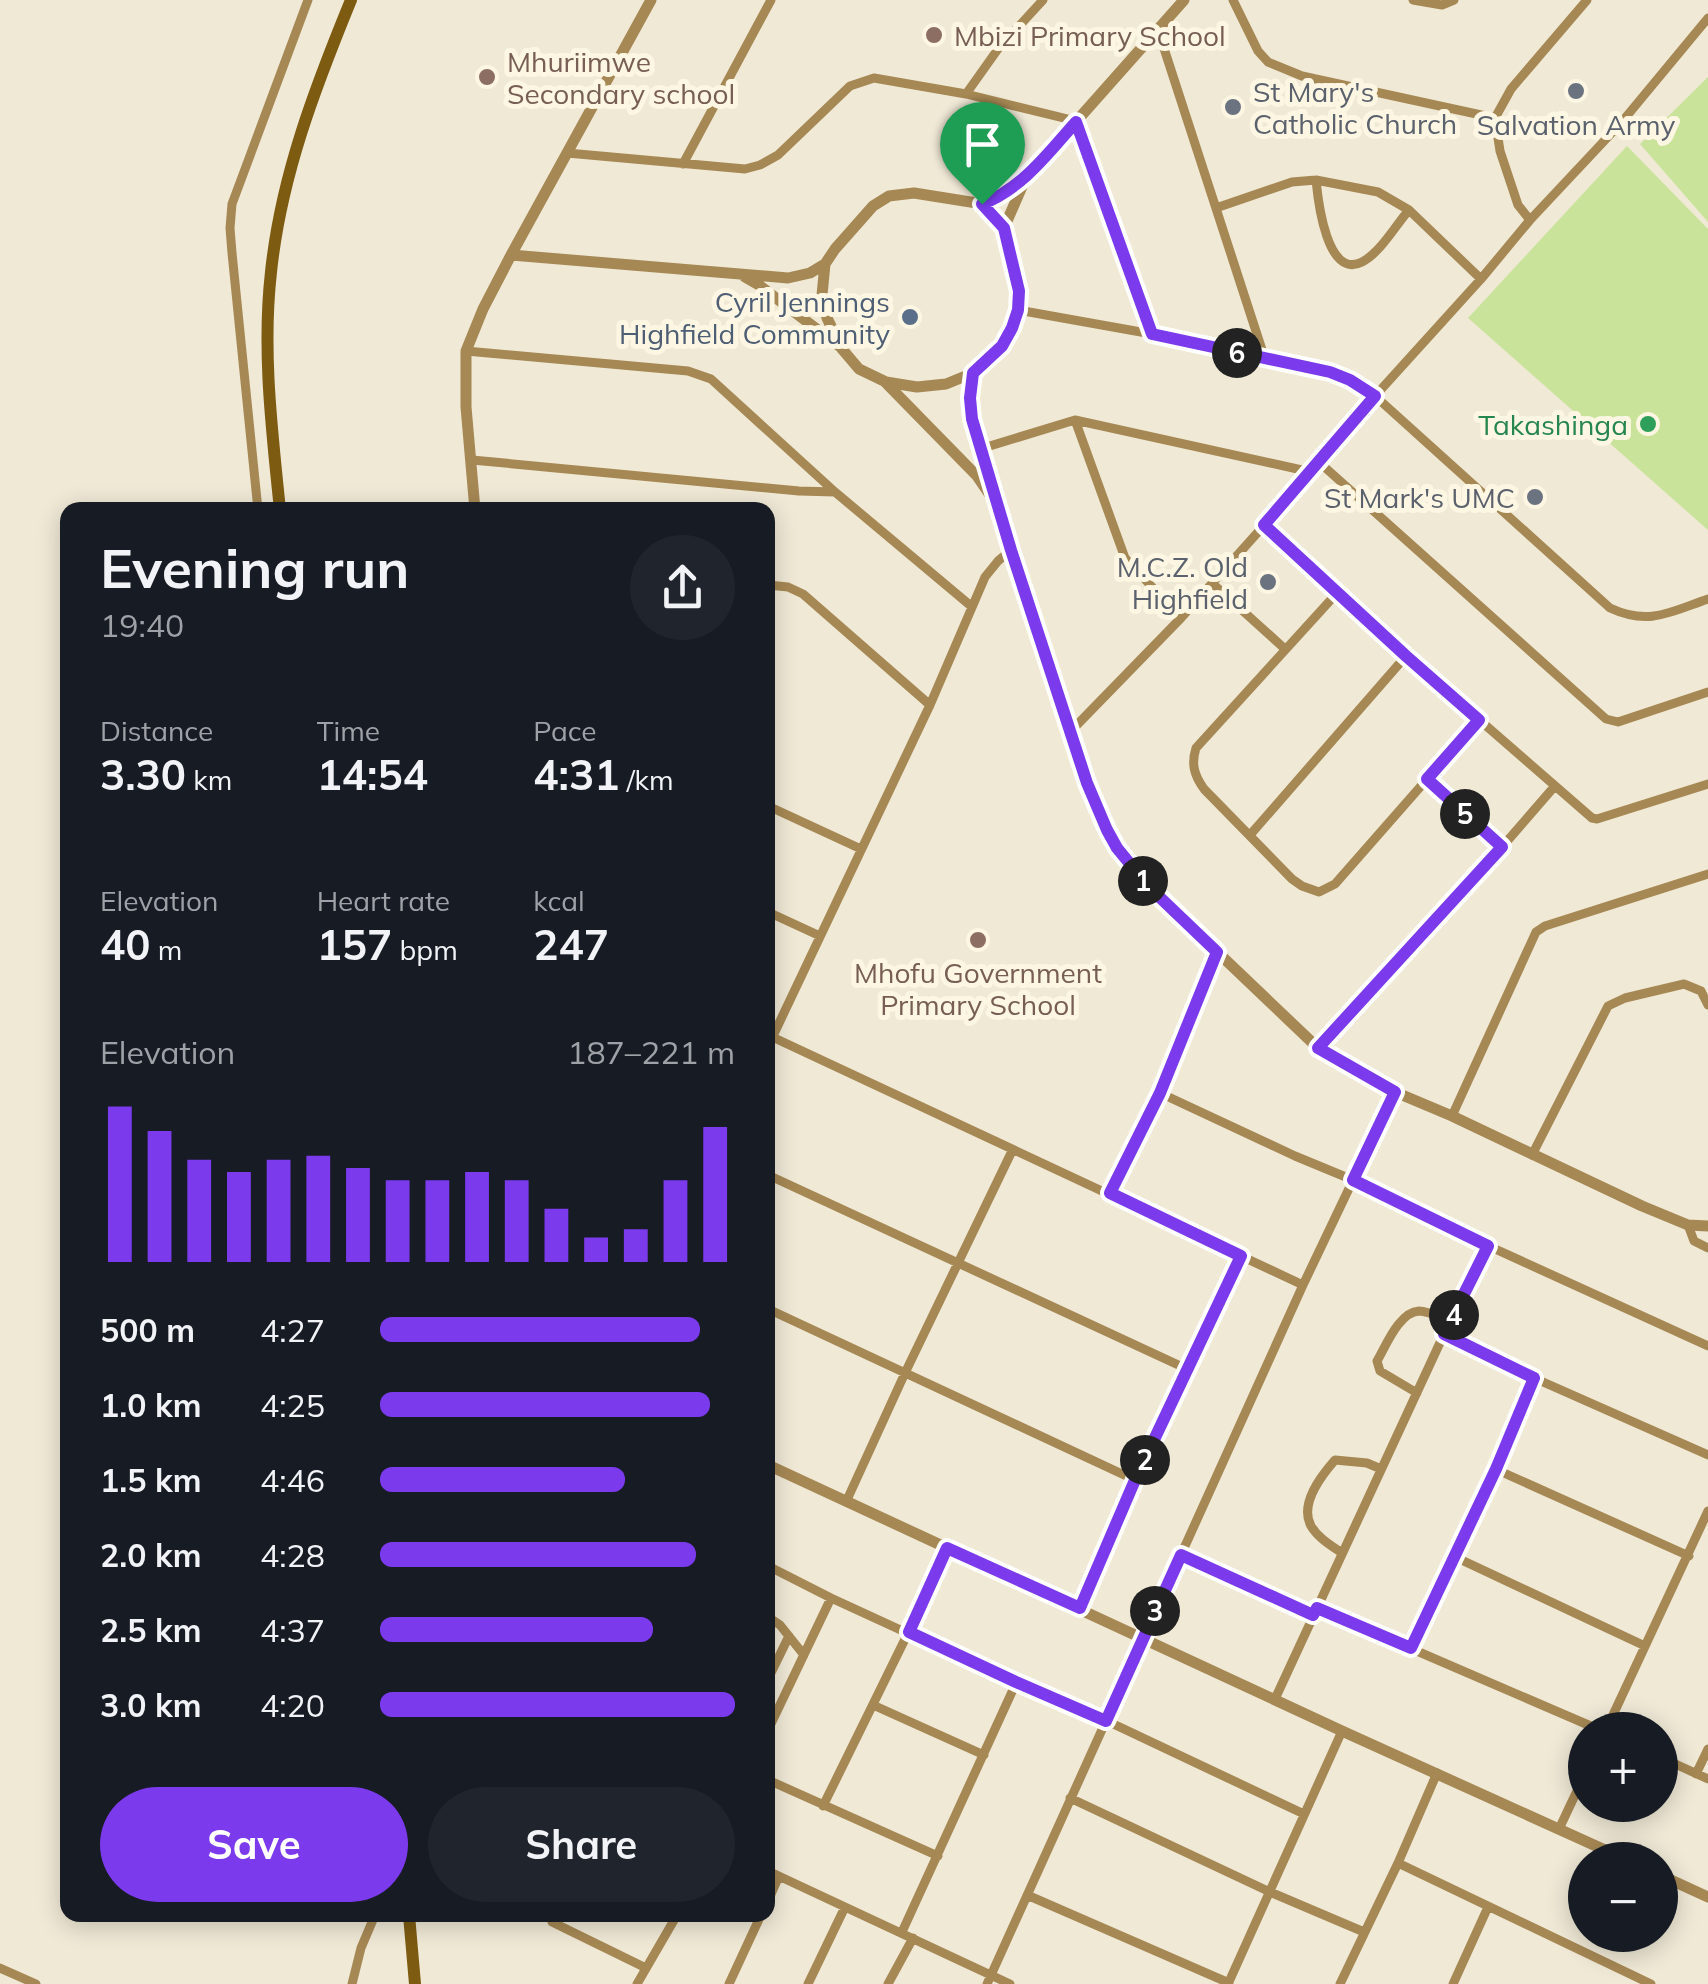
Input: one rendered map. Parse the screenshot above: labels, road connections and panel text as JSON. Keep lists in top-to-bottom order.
{
  "places": [
    "Mbizi Primary School",
    "Mhuriimwe Secondary school",
    "Salvation Army",
    "St Mary's Catholic Church",
    "Cyril Jennings Highfield Community",
    "Takashinga",
    "St Mark's UMC",
    "M.C.Z. Old Highfield",
    "Mhofu Government Primary School"
  ],
  "page": {
    "pins": [
      "6",
      "5",
      "1",
      "4",
      "2",
      "3"
    ],
    "heading": ["Evening run", "19:40"],
    "stats": [
      ["Distance", "3.30 km"],
      ["Time", "14:54"],
      ["Pace", "4:31 /km"],
      ["Elevation", "40 m"],
      ["Heart rate", "157 bpm"],
      ["kcal", "247"]
    ],
    "chart": ["Elevation", "187–221 m"],
    "list": [
      {
        "name": "500 m",
        "note": "4:27"
      },
      {
        "name": "1.0 km",
        "note": "4:25"
      },
      {
        "name": "1.5 km",
        "note": "4:46"
      },
      {
        "name": "2.0 km",
        "note": "4:28"
      },
      {
        "name": "2.5 km",
        "note": "4:37"
      },
      {
        "name": "3.0 km",
        "note": "4:20"
      }
    ],
    "map_buttons": ["+", "−"],
    "buttons": ["Save", "Share"]
  }
}
